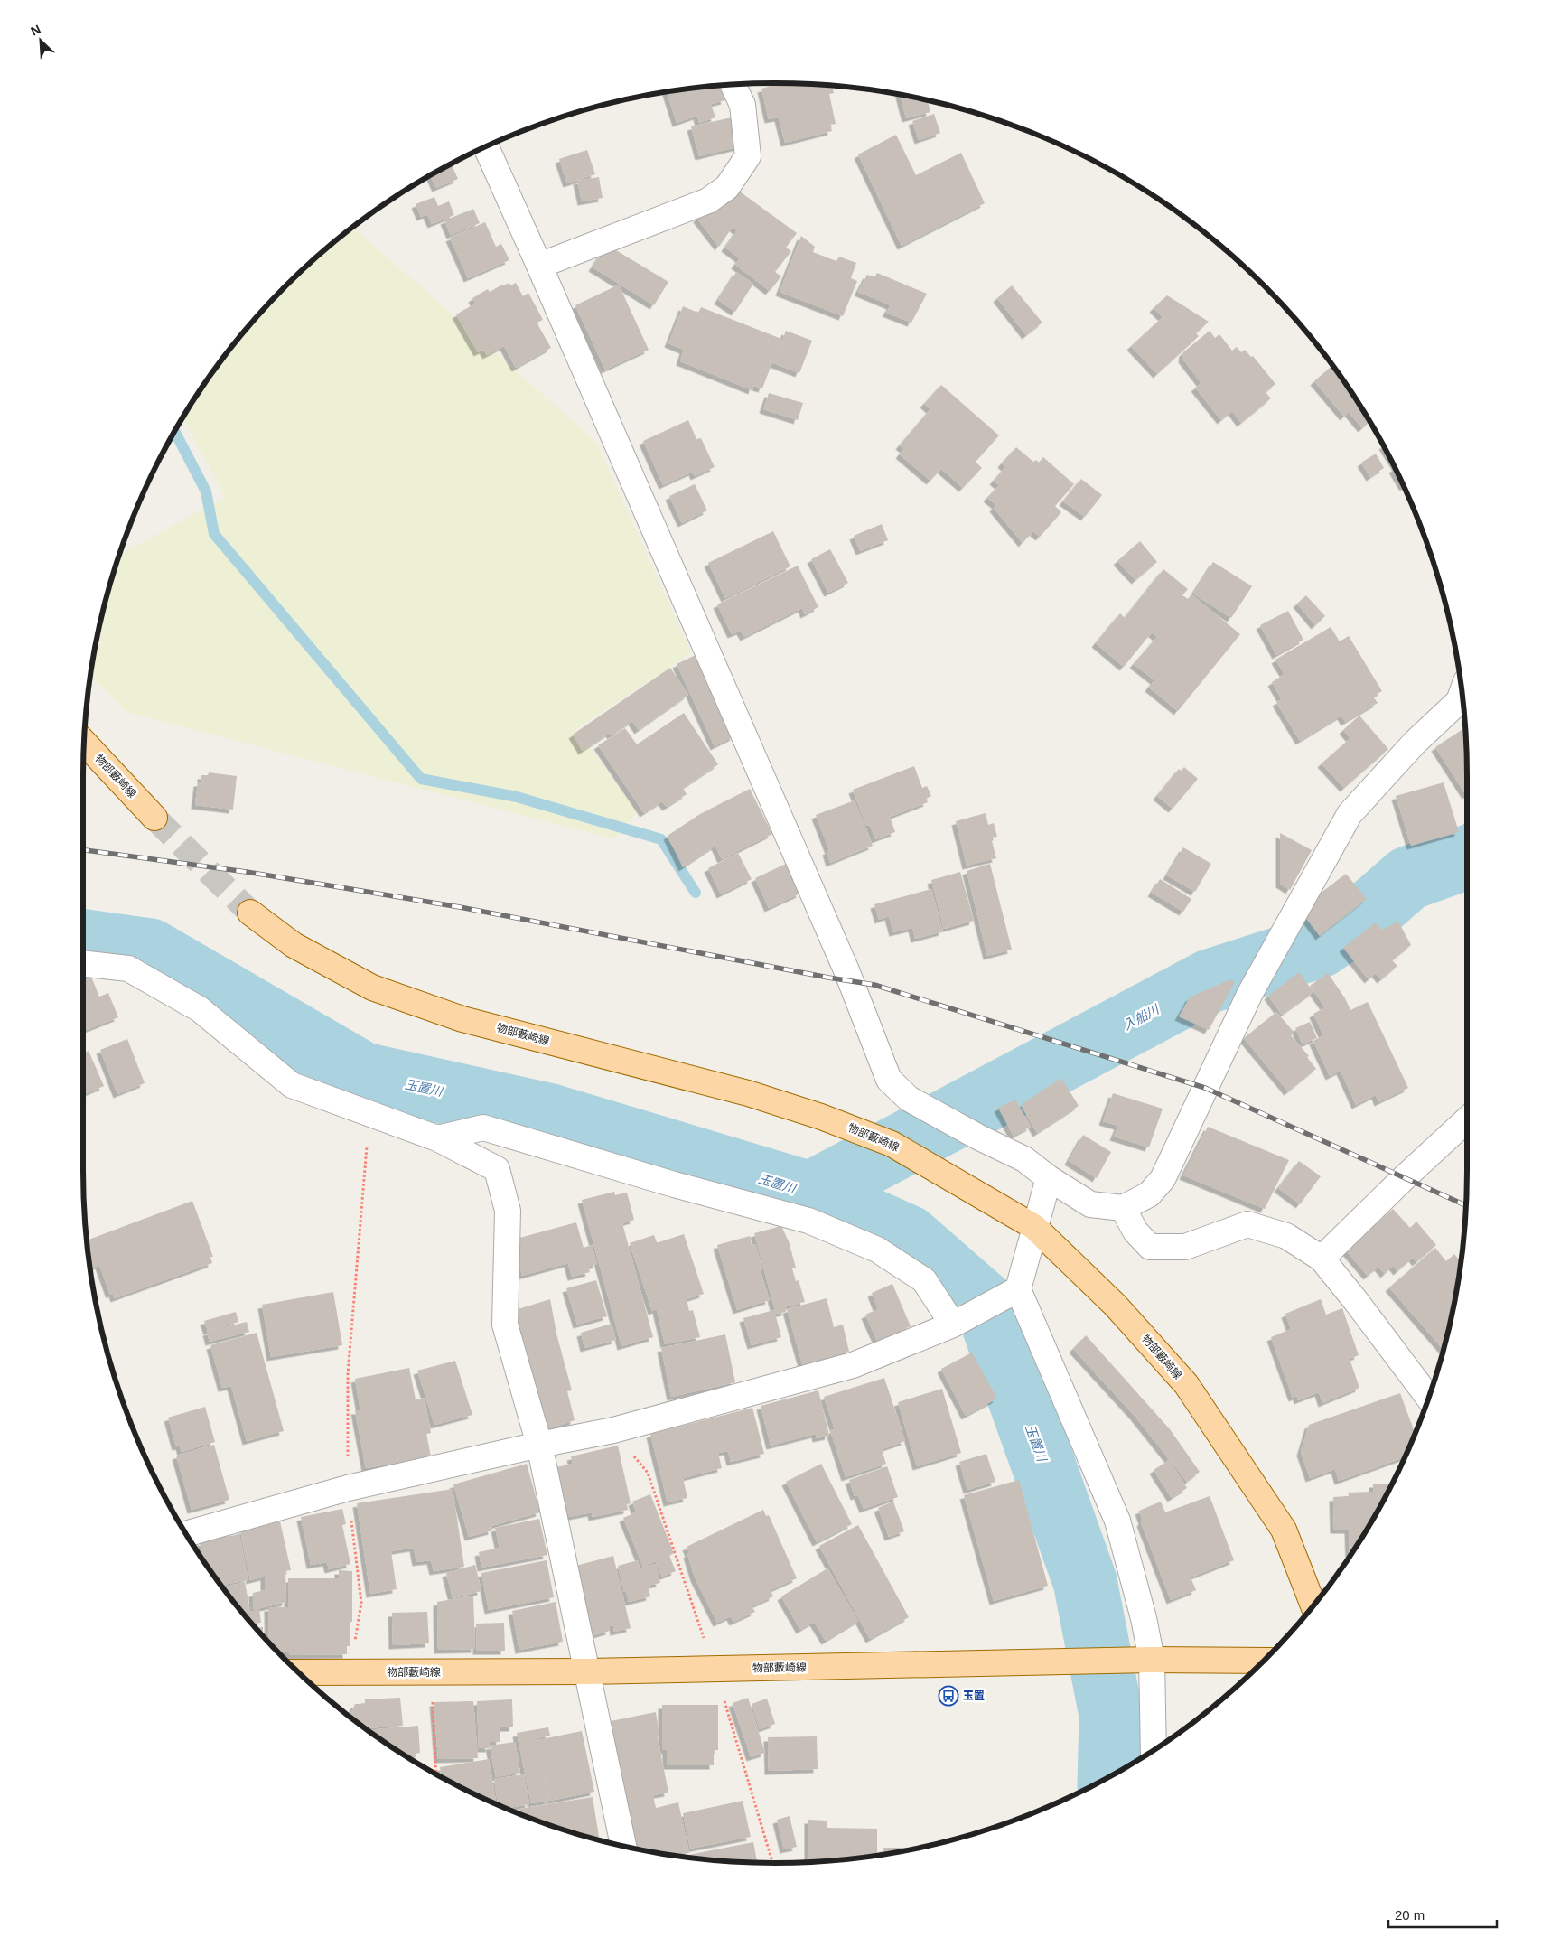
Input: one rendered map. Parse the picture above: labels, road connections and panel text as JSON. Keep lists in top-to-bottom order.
{
  "streets": {
    "main road": ["物部藪崎線"]
  },
  "water": ["入船川", "玉置川"],
  "places": {
    "bus stop": ["玉置"]
  },
  "scale_bar": "20 m",
  "north": "top left"
}
